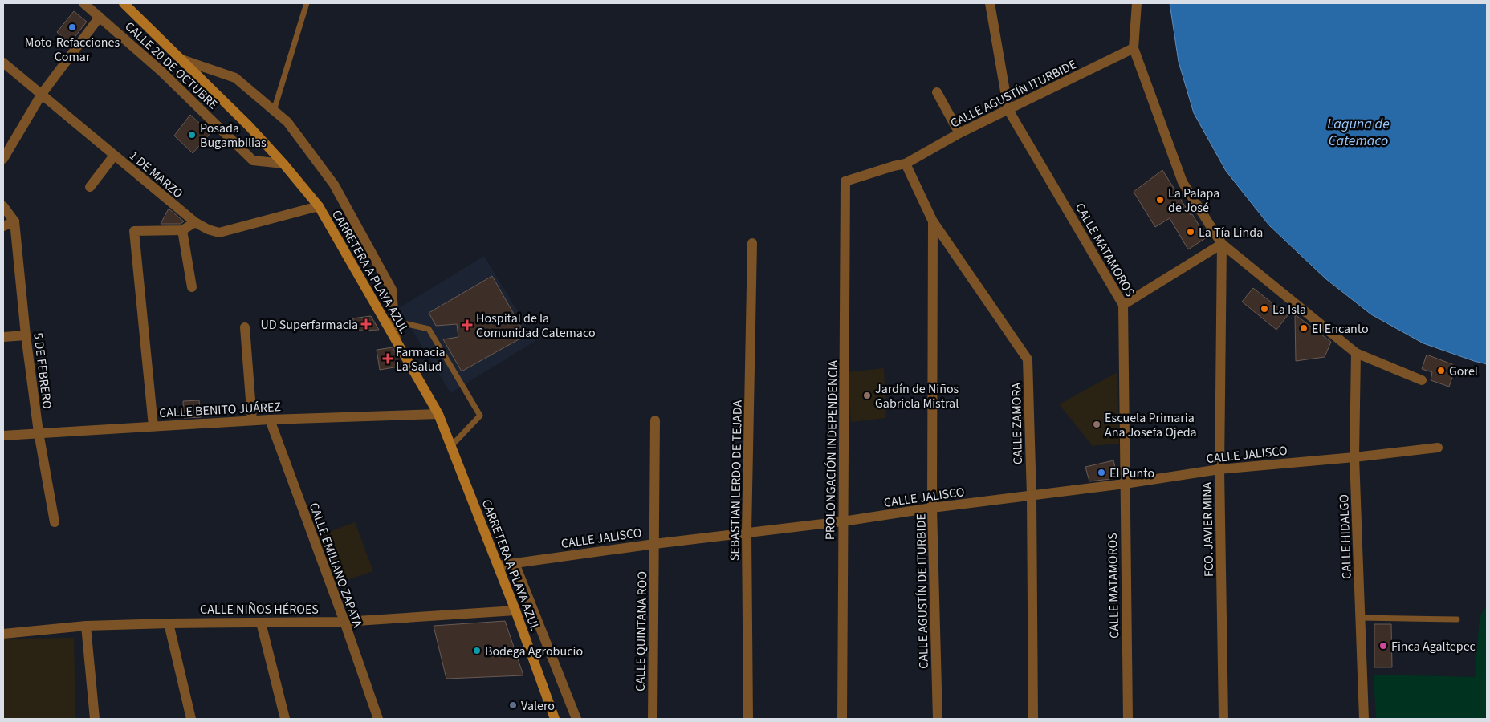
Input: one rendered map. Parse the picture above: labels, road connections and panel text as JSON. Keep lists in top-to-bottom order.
{
  "streets": {
    "main road": ["CARRETERA A PLAYA AZUL"],
    "street": [
      "CALLE 20 DE OCTUBRE",
      "CALLE AGUSTÍN ITURBIDE",
      "1 DE MARZO",
      "CALLE MATAMOROS",
      "5 DE FEBRERO",
      "CALLE BENITO JUÁREZ",
      "CALLE ZAMORA",
      "PROLONGACIÓN INDEPENDENCIA",
      "CALLE JALISCO",
      "SEBASTIAN LERDO DE TEJADA",
      "FCO. JAVIER MINA",
      "CALLE HIDALGO",
      "CALLE EMILIANO ZAPATA",
      "CALLE AGUSTÍN DE ITURBIDE",
      "CALLE NIÑOS HÉROES",
      "CALLE QUINTANA ROO"
    ]
  },
  "crossings": [
    ["CALLE 20 DE OCTUBRE", "CARRETERA A PLAYA AZUL"],
    ["CALLE AGUSTÍN ITURBIDE", "CALLE MATAMOROS"],
    ["CALLE AGUSTÍN ITURBIDE", "CALLE ZAMORA"],
    ["CALLE AGUSTÍN ITURBIDE", "PROLONGACIÓN INDEPENDENCIA"],
    ["1 DE MARZO", "CARRETERA A PLAYA AZUL"],
    ["CALLE MATAMOROS", "CALLE JALISCO"],
    ["CARRETERA A PLAYA AZUL", "CALLE BENITO JUÁREZ"],
    ["CARRETERA A PLAYA AZUL", "CALLE JALISCO"],
    ["CARRETERA A PLAYA AZUL", "CALLE NIÑOS HÉROES"],
    ["5 DE FEBRERO", "CALLE BENITO JUÁREZ"],
    ["CALLE BENITO JUÁREZ", "CALLE EMILIANO ZAPATA"],
    ["CALLE ZAMORA", "CALLE JALISCO"],
    ["CALLE ZAMORA", "CALLE AGUSTÍN DE ITURBIDE"],
    ["PROLONGACIÓN INDEPENDENCIA", "CALLE JALISCO"],
    ["CALLE JALISCO", "SEBASTIAN LERDO DE TEJADA"],
    ["CALLE JALISCO", "FCO. JAVIER MINA"],
    ["CALLE JALISCO", "CALLE HIDALGO"],
    ["CALLE JALISCO", "CALLE AGUSTÍN DE ITURBIDE"],
    ["CALLE JALISCO", "CALLE QUINTANA ROO"],
    ["CALLE EMILIANO ZAPATA", "CALLE NIÑOS HÉROES"]
  ],
  "water": ["Laguna de Catemaco"],
  "places": {
    "other": [
      "Moto-Refacciones Comar",
      "Posada Bugambilias",
      "La Palapa de José",
      "La Tía Linda",
      "La Isla",
      "El Encanto",
      "Gorel",
      "Jardín de Niños Gabriela Mistral",
      "Escuela Primaria Ana Josefa Ojeda",
      "El Punto",
      "Finca Agaltepec",
      "Bodega Agrobucio",
      "Valero"
    ],
    "health": ["UD Superfarmacia", "Hospital de la Comunidad Catemaco", "Farmacia La Salud"]
  }
}
